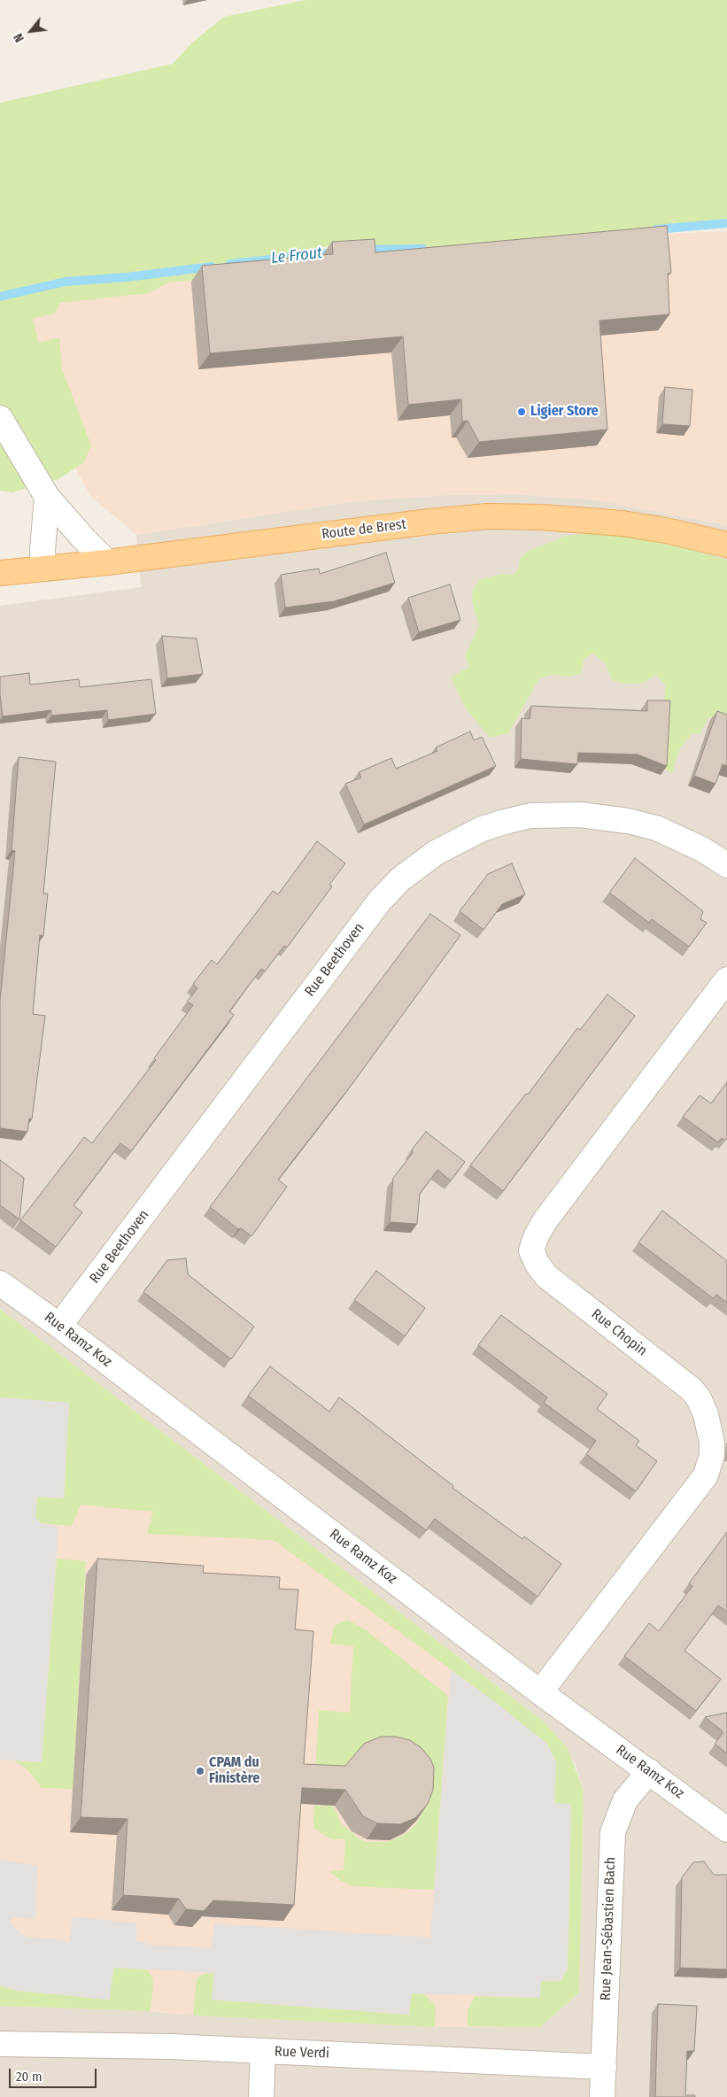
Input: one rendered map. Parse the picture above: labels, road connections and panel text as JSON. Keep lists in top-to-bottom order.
{
  "streets": {
    "main road": ["Route de Brest"],
    "street": [
      "Rue Beethoven",
      "Rue Chopin",
      "Rue Ramz Koz",
      "Rue Jean-Sébastien Bach",
      "Rue Verdi"
    ]
  },
  "crossings": [
    ["Rue Beethoven", "Rue Ramz Koz"],
    ["Rue Chopin", "Rue Ramz Koz"],
    ["Rue Ramz Koz", "Rue Jean-Sébastien Bach"],
    ["Rue Jean-Sébastien Bach", "Rue Verdi"]
  ],
  "water": ["Le Frout"],
  "places": ["Ligier Store", "CPAM du Finistère"],
  "scale_bar": "20 m",
  "north": "bottom left"
}
